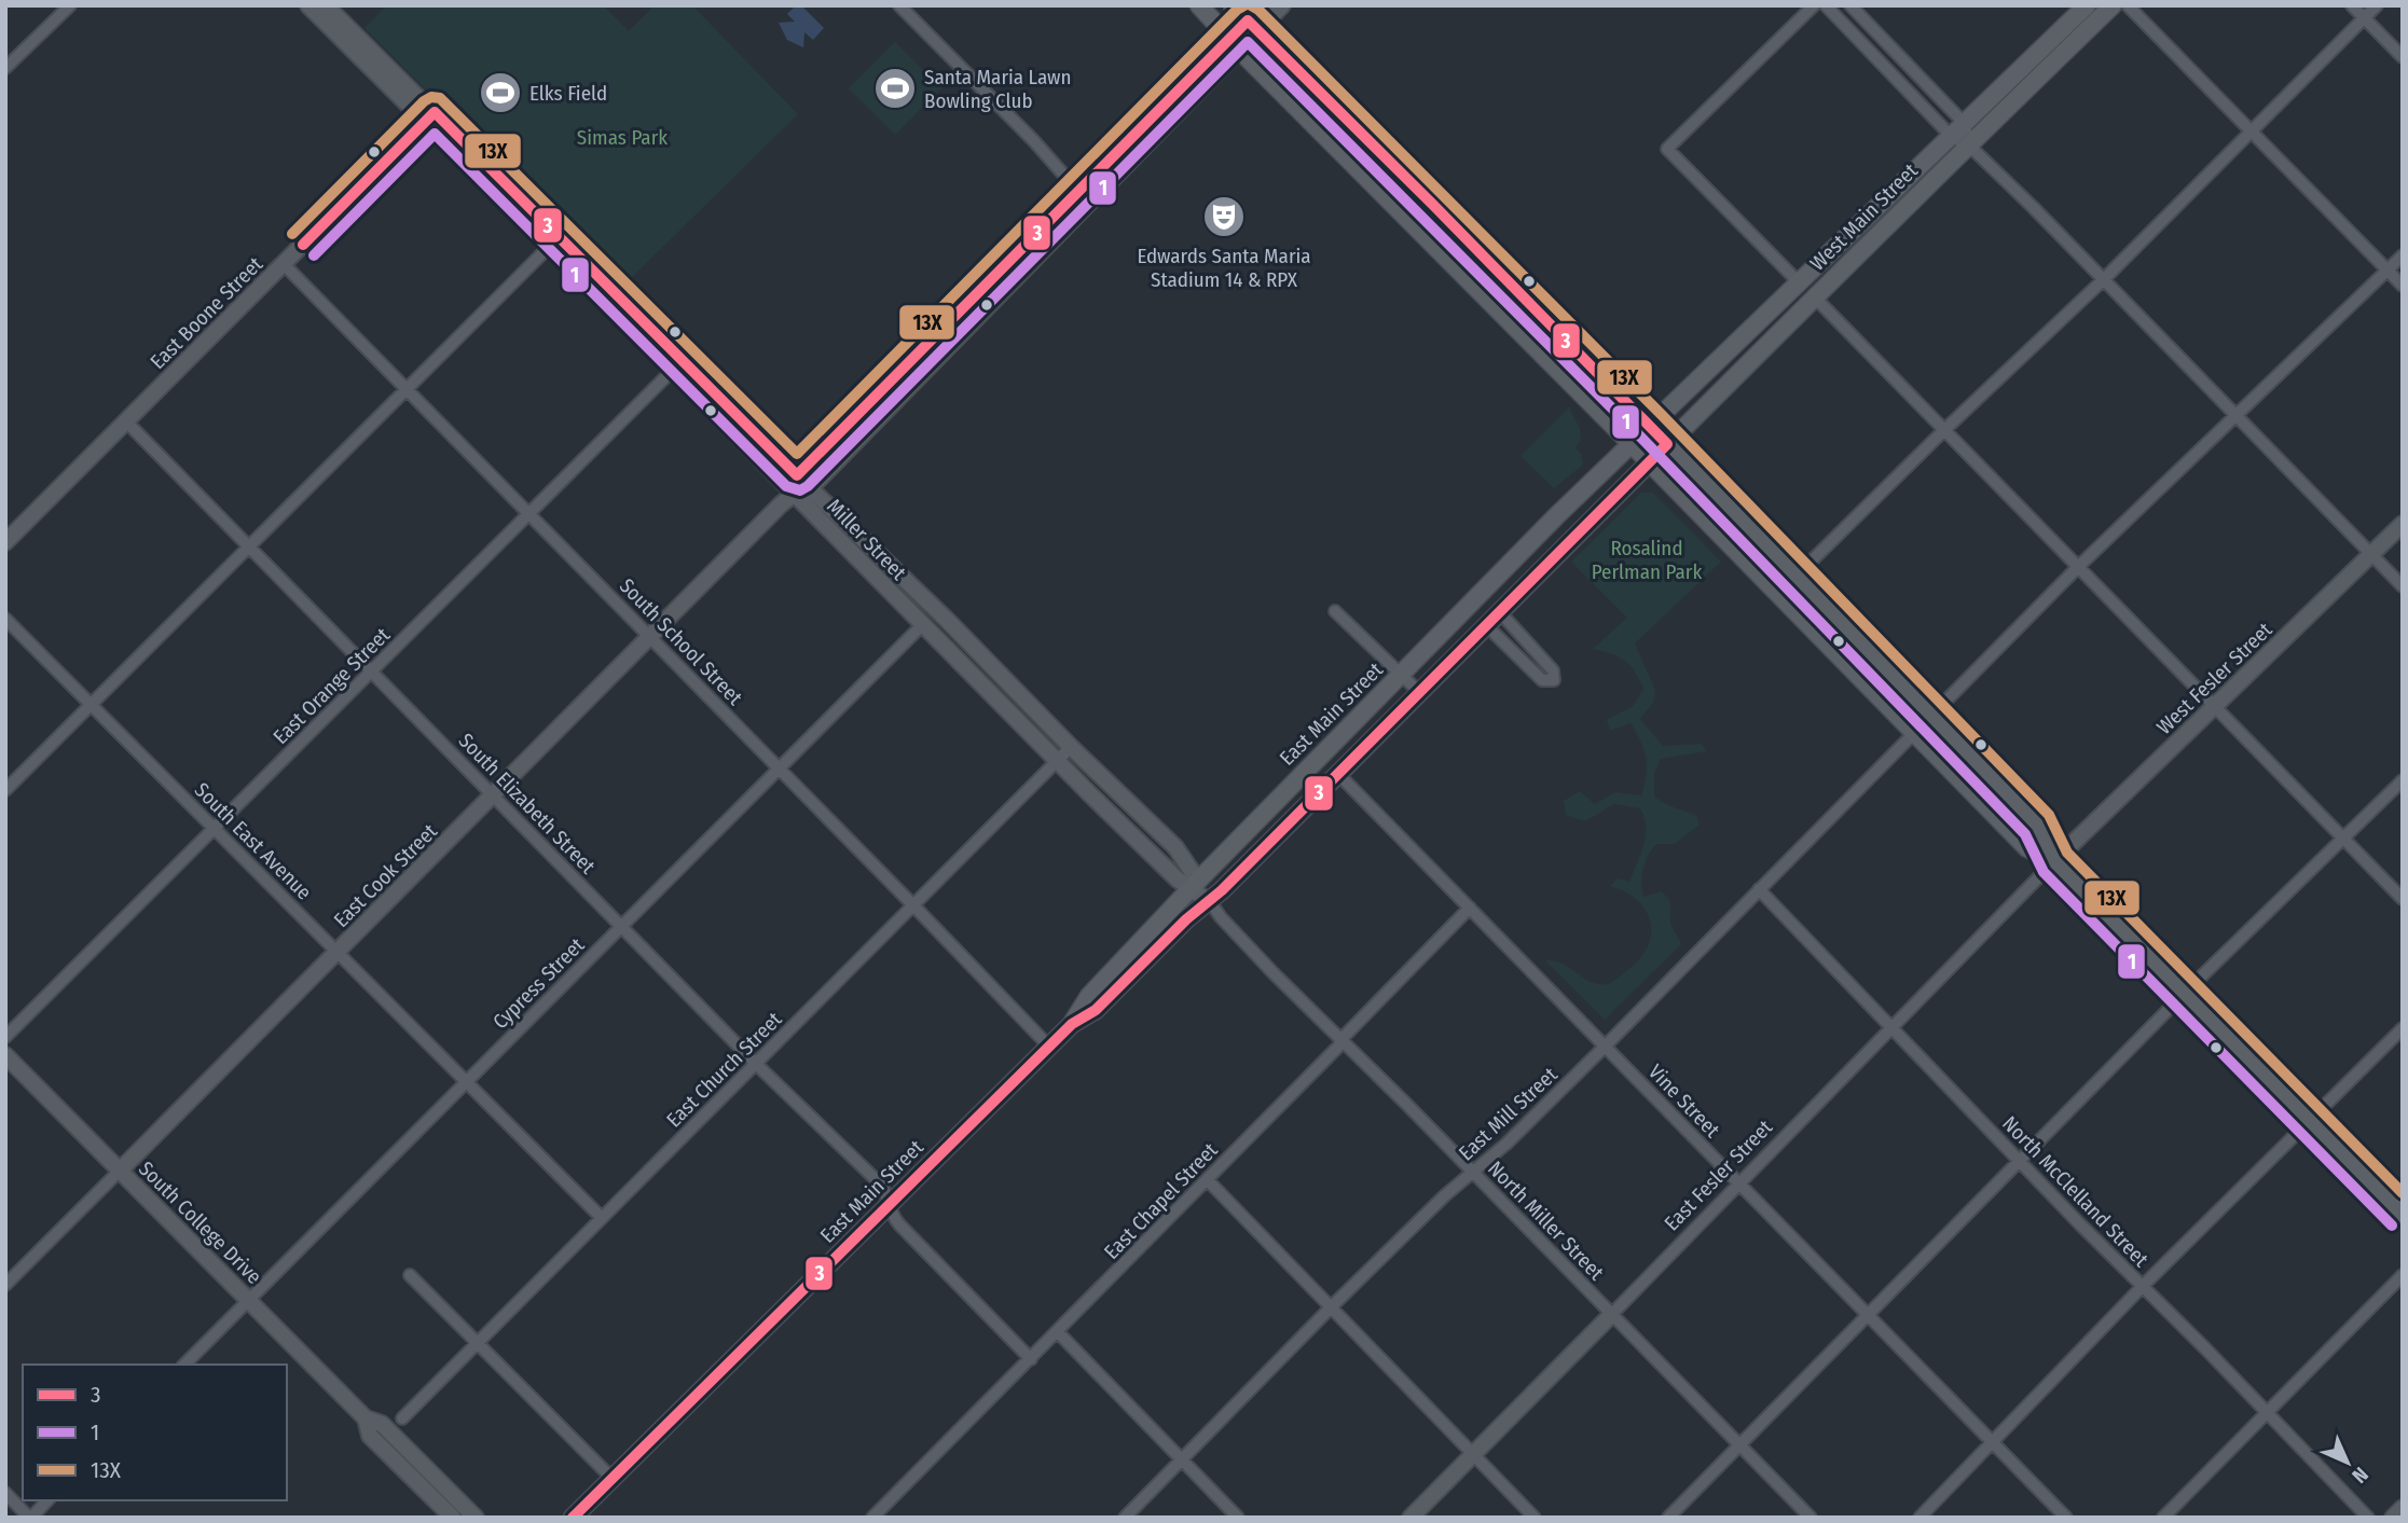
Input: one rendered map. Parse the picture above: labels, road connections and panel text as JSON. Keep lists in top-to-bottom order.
{
  "streets": {
    "main road": ["West Main Street", "East Main Street"],
    "street": [
      "East Boone Street",
      "Miller Street",
      "South School Street",
      "West Fesler Street",
      "East Orange Street",
      "South Elizabeth Street",
      "South East Avenue",
      "East Cook Street",
      "Cypress Street",
      "East Church Street",
      "Vine Street",
      "East Mill Street",
      "East Fesler Street",
      "North McClelland Street",
      "East Chapel Street",
      "North Miller Street",
      "South College Drive"
    ]
  },
  "crossings": [
    ["West Main Street", "East Main Street"],
    ["East Boone Street", "Miller Street"],
    ["East Boone Street", "South School Street"],
    ["East Boone Street", "South Elizabeth Street"],
    ["Miller Street", "East Orange Street"],
    ["Miller Street", "East Main Street"],
    ["Miller Street", "East Cook Street"],
    ["Miller Street", "Cypress Street"],
    ["Miller Street", "East Church Street"],
    ["Miller Street", "North Miller Street"],
    ["South School Street", "East Orange Street"],
    ["South School Street", "East Main Street"],
    ["South School Street", "East Cook Street"],
    ["South School Street", "Cypress Street"],
    ["South School Street", "East Church Street"],
    ["West Fesler Street", "East Fesler Street"],
    ["East Orange Street", "South Elizabeth Street"],
    ["East Orange Street", "South East Avenue"],
    ["East Main Street", "South Elizabeth Street"],
    ["East Main Street", "Vine Street"],
    ["East Main Street", "North Miller Street"],
    ["South Elizabeth Street", "East Cook Street"],
    ["South Elizabeth Street", "Cypress Street"],
    ["South Elizabeth Street", "East Church Street"],
    ["South Elizabeth Street", "East Chapel Street"],
    ["South East Avenue", "East Cook Street"],
    ["South East Avenue", "Cypress Street"],
    ["South East Avenue", "East Church Street"],
    ["East Cook Street", "South College Drive"],
    ["Cypress Street", "South College Drive"],
    ["Vine Street", "East Mill Street"],
    ["Vine Street", "East Fesler Street"],
    ["Vine Street", "East Chapel Street"],
    ["East Mill Street", "North McClelland Street"],
    ["East Mill Street", "North Miller Street"],
    ["East Fesler Street", "North McClelland Street"],
    ["East Fesler Street", "North Miller Street"],
    ["East Chapel Street", "North Miller Street"]
  ],
  "parks": ["Simas Park", "Rosalind Perlman Park"],
  "places": {
    "sports": ["Santa Maria Lawn Bowling Club", "Elks Field"],
    "theatre": ["Edwards Santa Maria Stadium 14 & RPX"]
  },
  "lines": ["transit line 13X", "transit line 3", "transit line 1"],
  "legend": ["3", "1", "13X"],
  "north": "bottom right"
}
